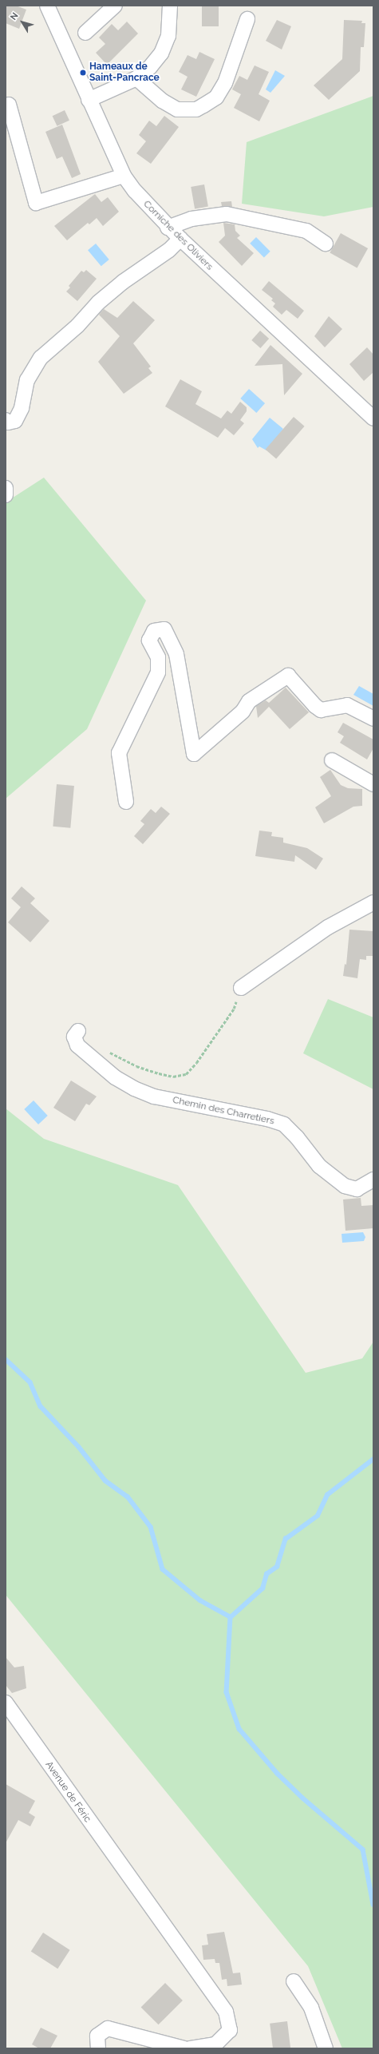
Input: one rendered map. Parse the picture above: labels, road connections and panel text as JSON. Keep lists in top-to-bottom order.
{
  "streets": {
    "street": ["Corniche des Oliviers", "Chemin des Charretiers", "Avenue de Féric"]
  },
  "places": ["Hameaux de Saint-Pancrace"],
  "north": "top left"
}
